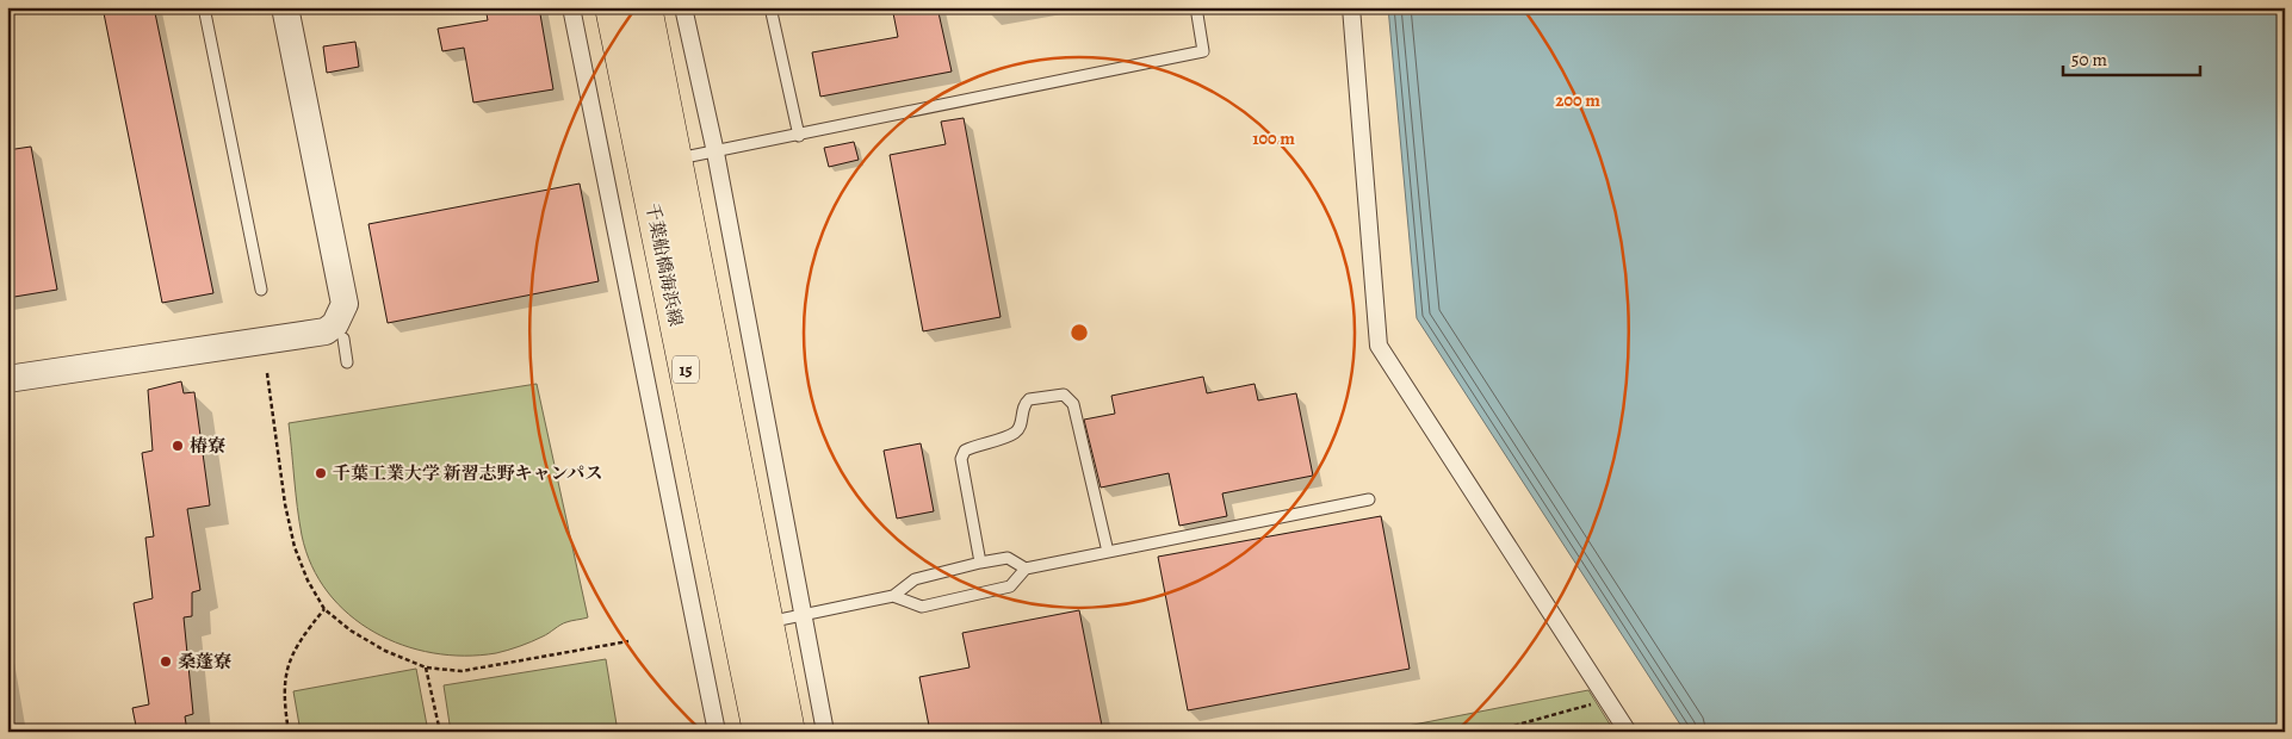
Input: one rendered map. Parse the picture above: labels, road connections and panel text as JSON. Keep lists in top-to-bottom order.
{
  "streets": {
    "main road": ["千葉船橋海浜線", "15"]
  },
  "places": ["椿寮", "千葉工業大学 新習志野キャンパス", "桑蓬寮"],
  "scale_bar": "50 m",
  "rings": ["200 m", "100 m"]
}
